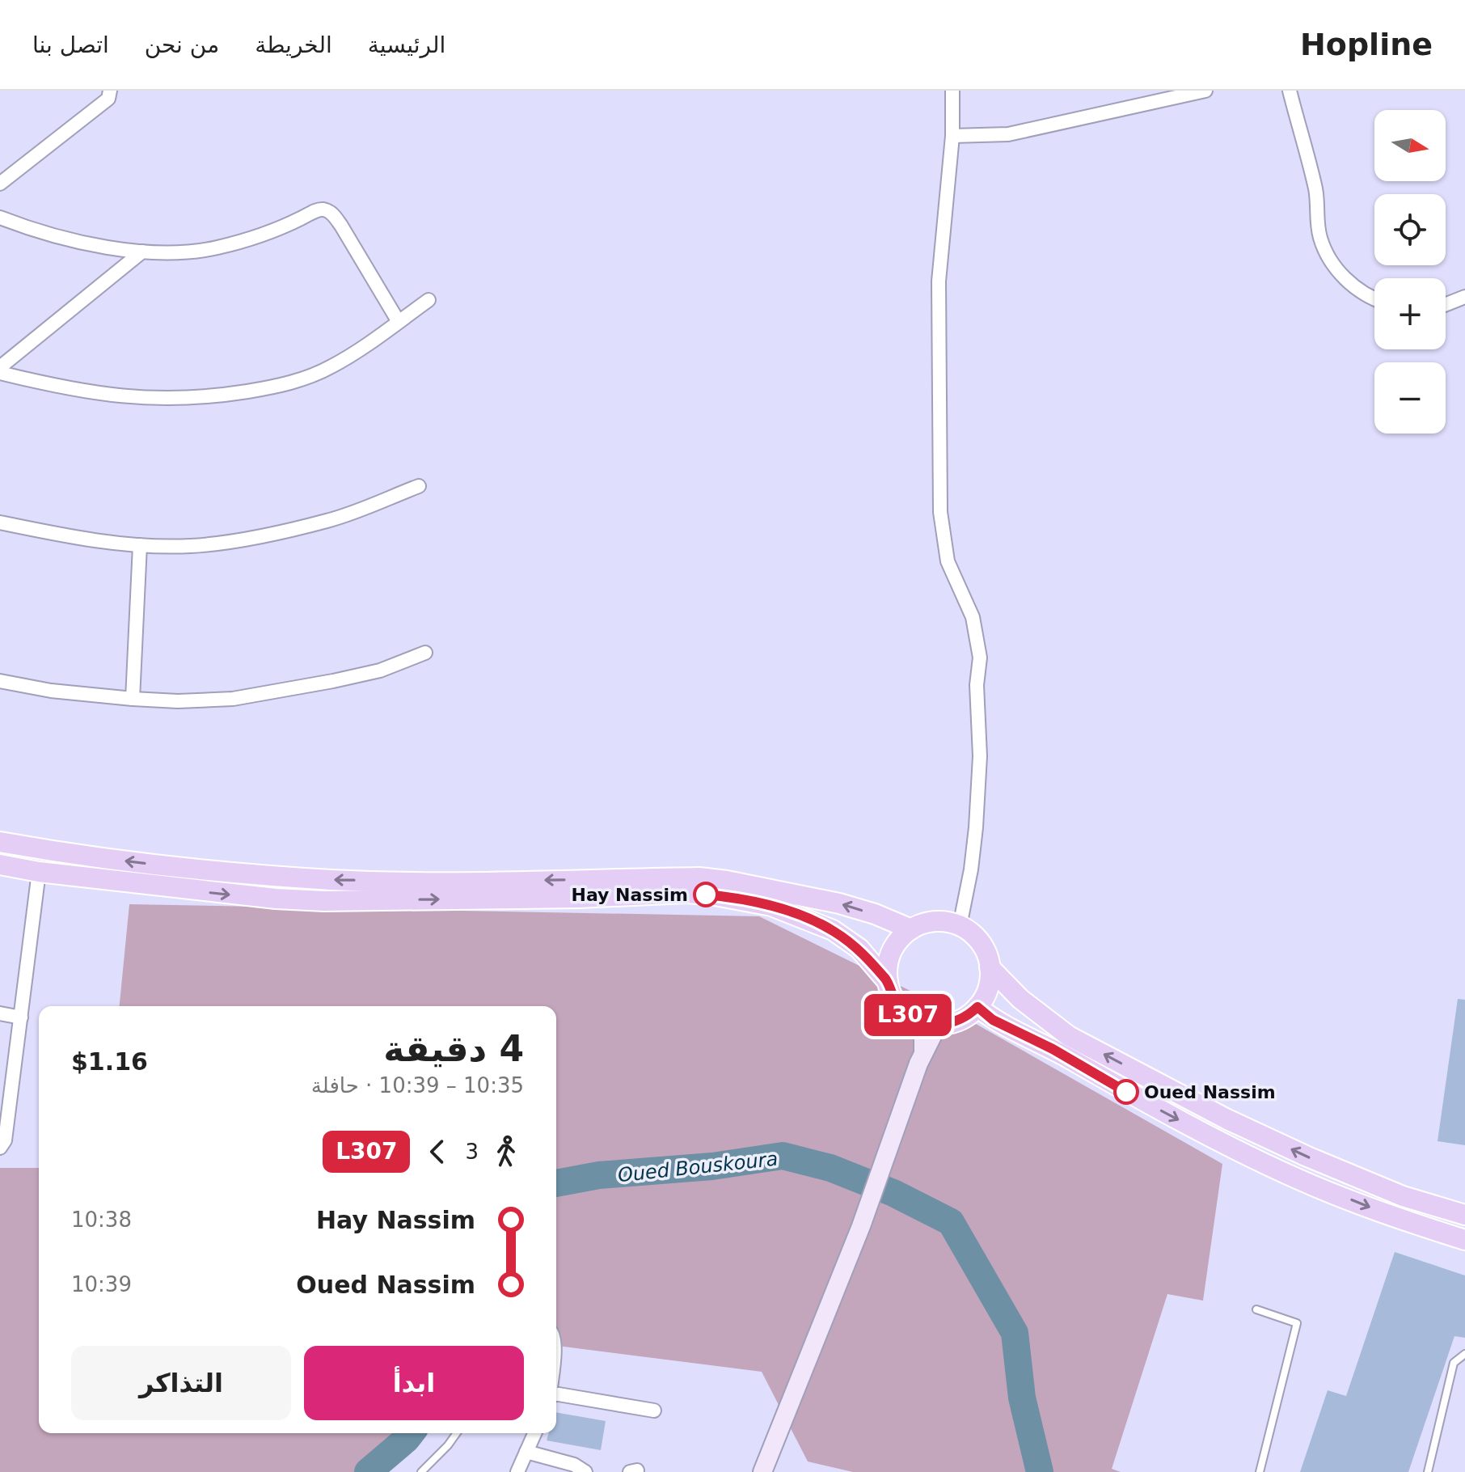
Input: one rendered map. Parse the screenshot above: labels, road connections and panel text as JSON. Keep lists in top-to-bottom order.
{
  "water": ["Oued Bouskoura"],
  "places": ["Hay Nassim", "Oued Nassim"],
  "lines": ["bus line L307"],
  "north": "right",
  "page": {
    "header": "Hopline",
    "nav": [
      "الرئيسية",
      "الخريطة",
      "من نحن",
      "اتصل بنا"
    ],
    "on_map": "L307",
    "map_buttons": ["+", "−"],
    "heading": ["4 دقيقة", "10:35 – 10:39 · حافلة", "$1.16"],
    "legs": ["3", "L307"],
    "list": [
      {
        "name": "Hay Nassim",
        "value": "10:38"
      },
      {
        "name": "Oued Nassim",
        "value": "10:39"
      }
    ],
    "buttons": ["ابدأ", "التذاكر"]
  }
}
